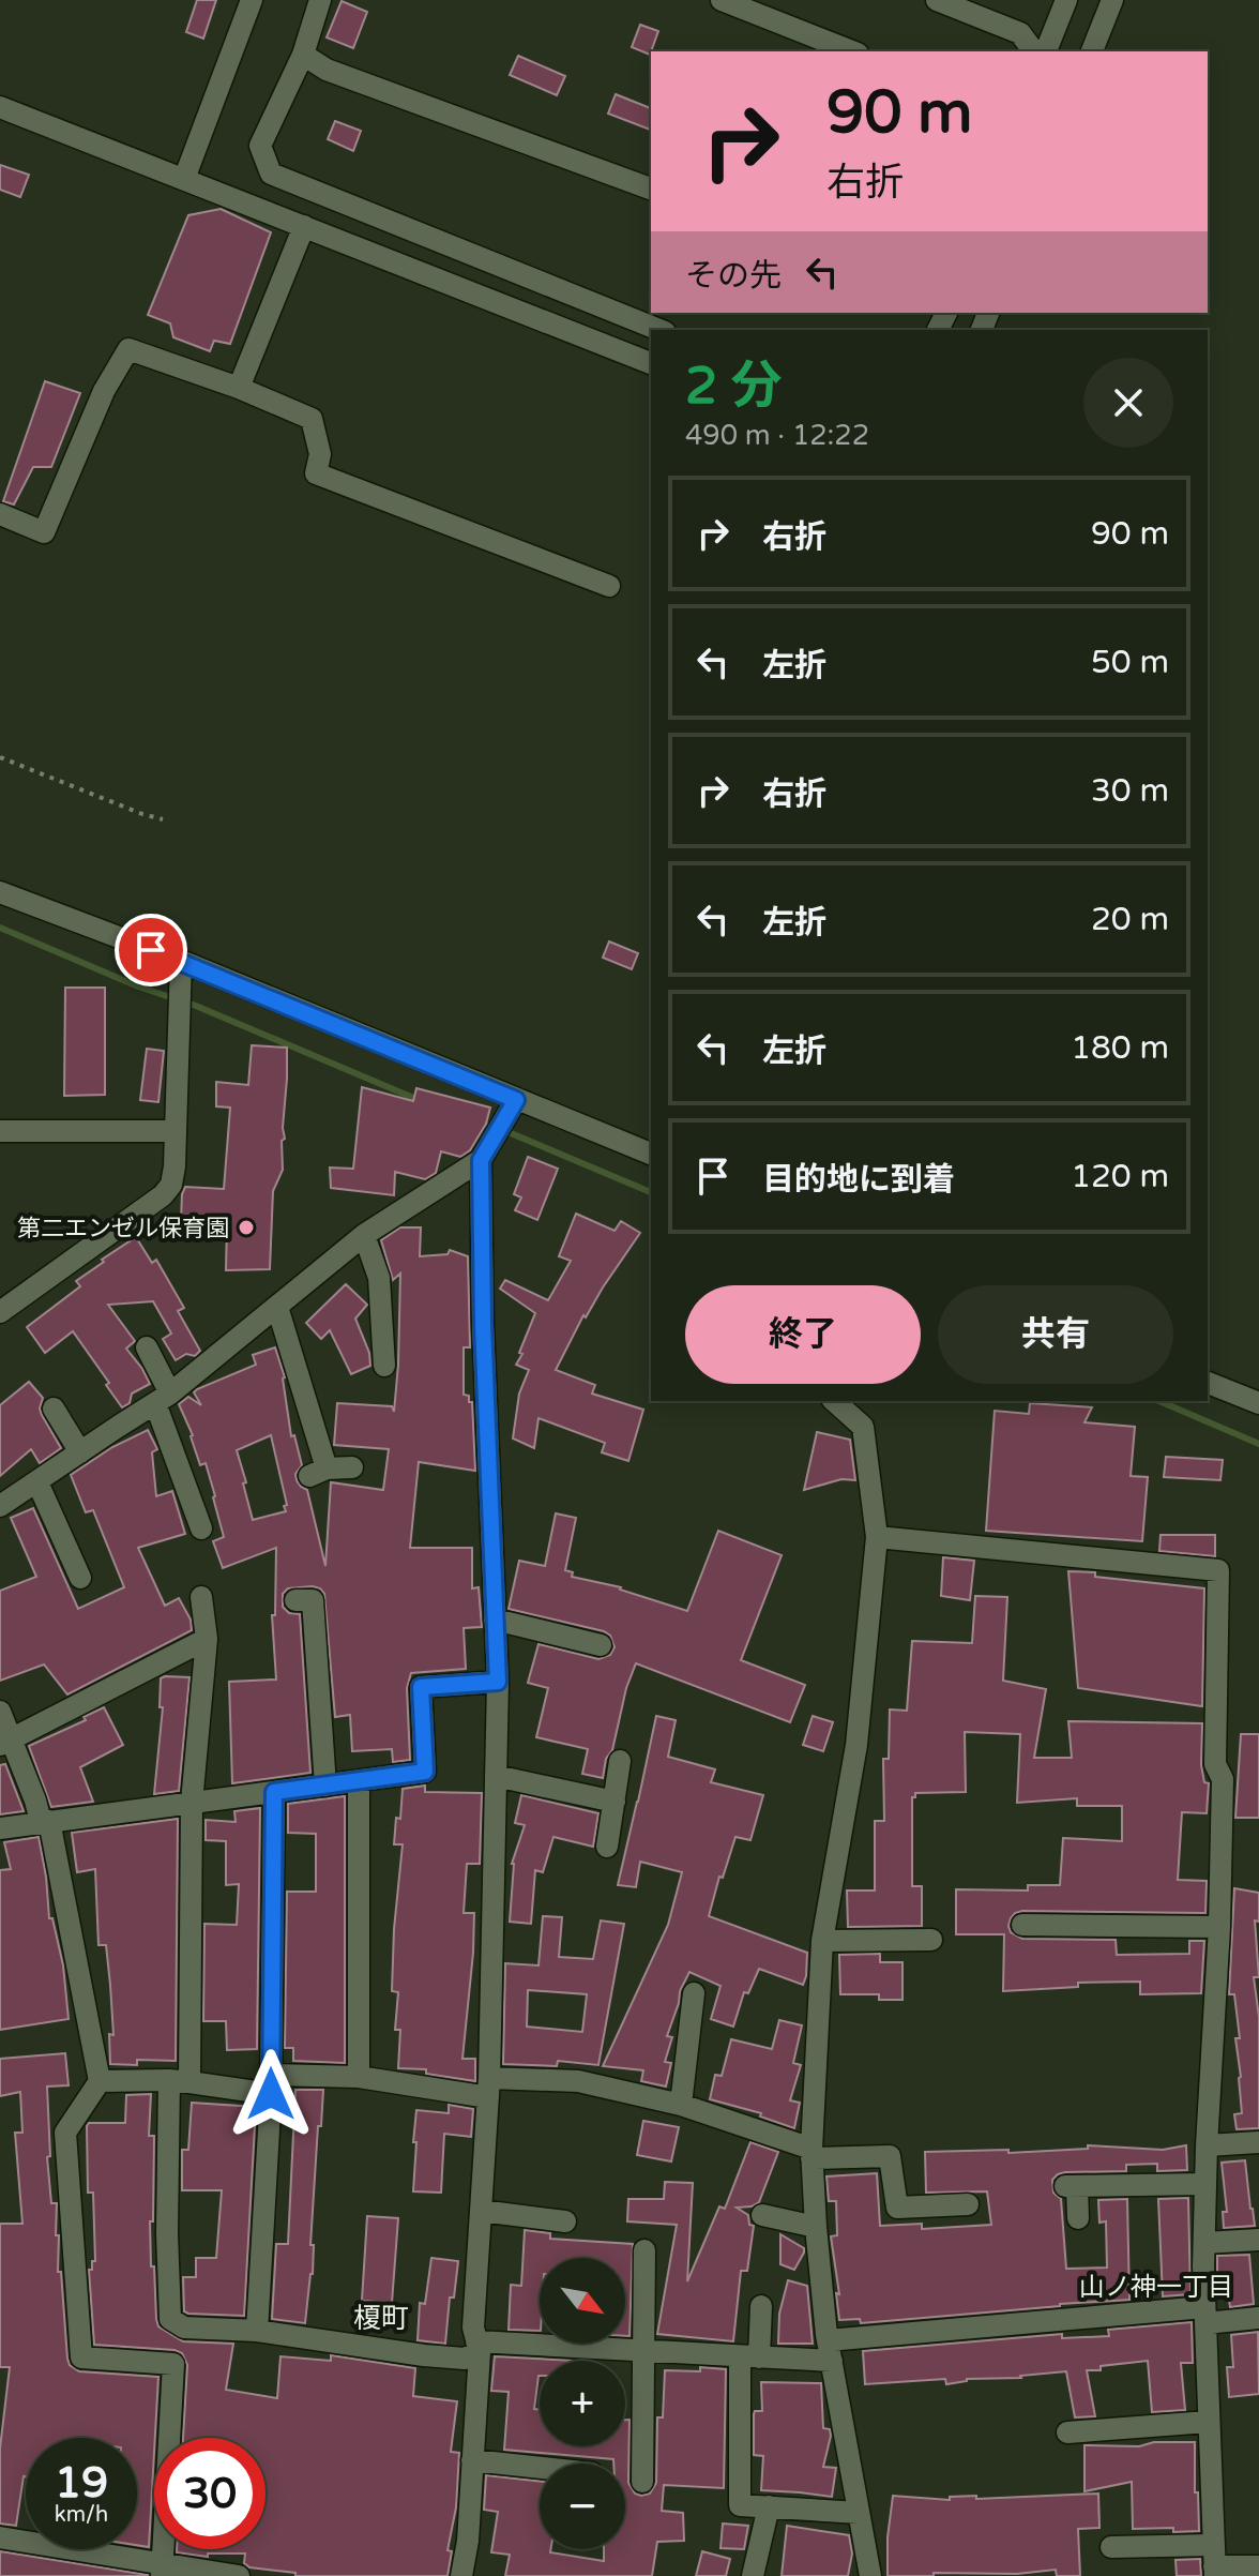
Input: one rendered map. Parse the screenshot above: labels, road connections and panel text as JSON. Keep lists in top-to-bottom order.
{
  "districts": ["山ノ神一丁目", "榎町"],
  "places": ["第二エンゼル保育園"],
  "north": "bottom right",
  "page": {
    "turn": ["90 m", "右折"],
    "then": "その先",
    "heading": ["2 分", "490 m · 12:22"],
    "list": [
      {
        "name": "右折",
        "value": "90 m"
      },
      {
        "name": "左折",
        "value": "50 m"
      },
      {
        "name": "右折",
        "value": "30 m"
      },
      {
        "name": "左折",
        "value": "20 m"
      },
      {
        "name": "左折",
        "value": "180 m"
      },
      {
        "name": "目的地に到着",
        "value": "120 m"
      }
    ],
    "buttons": ["終了", "共有"],
    "map_buttons": ["+", "−"],
    "speed": "19 km/h",
    "limit": "30"
  }
}
